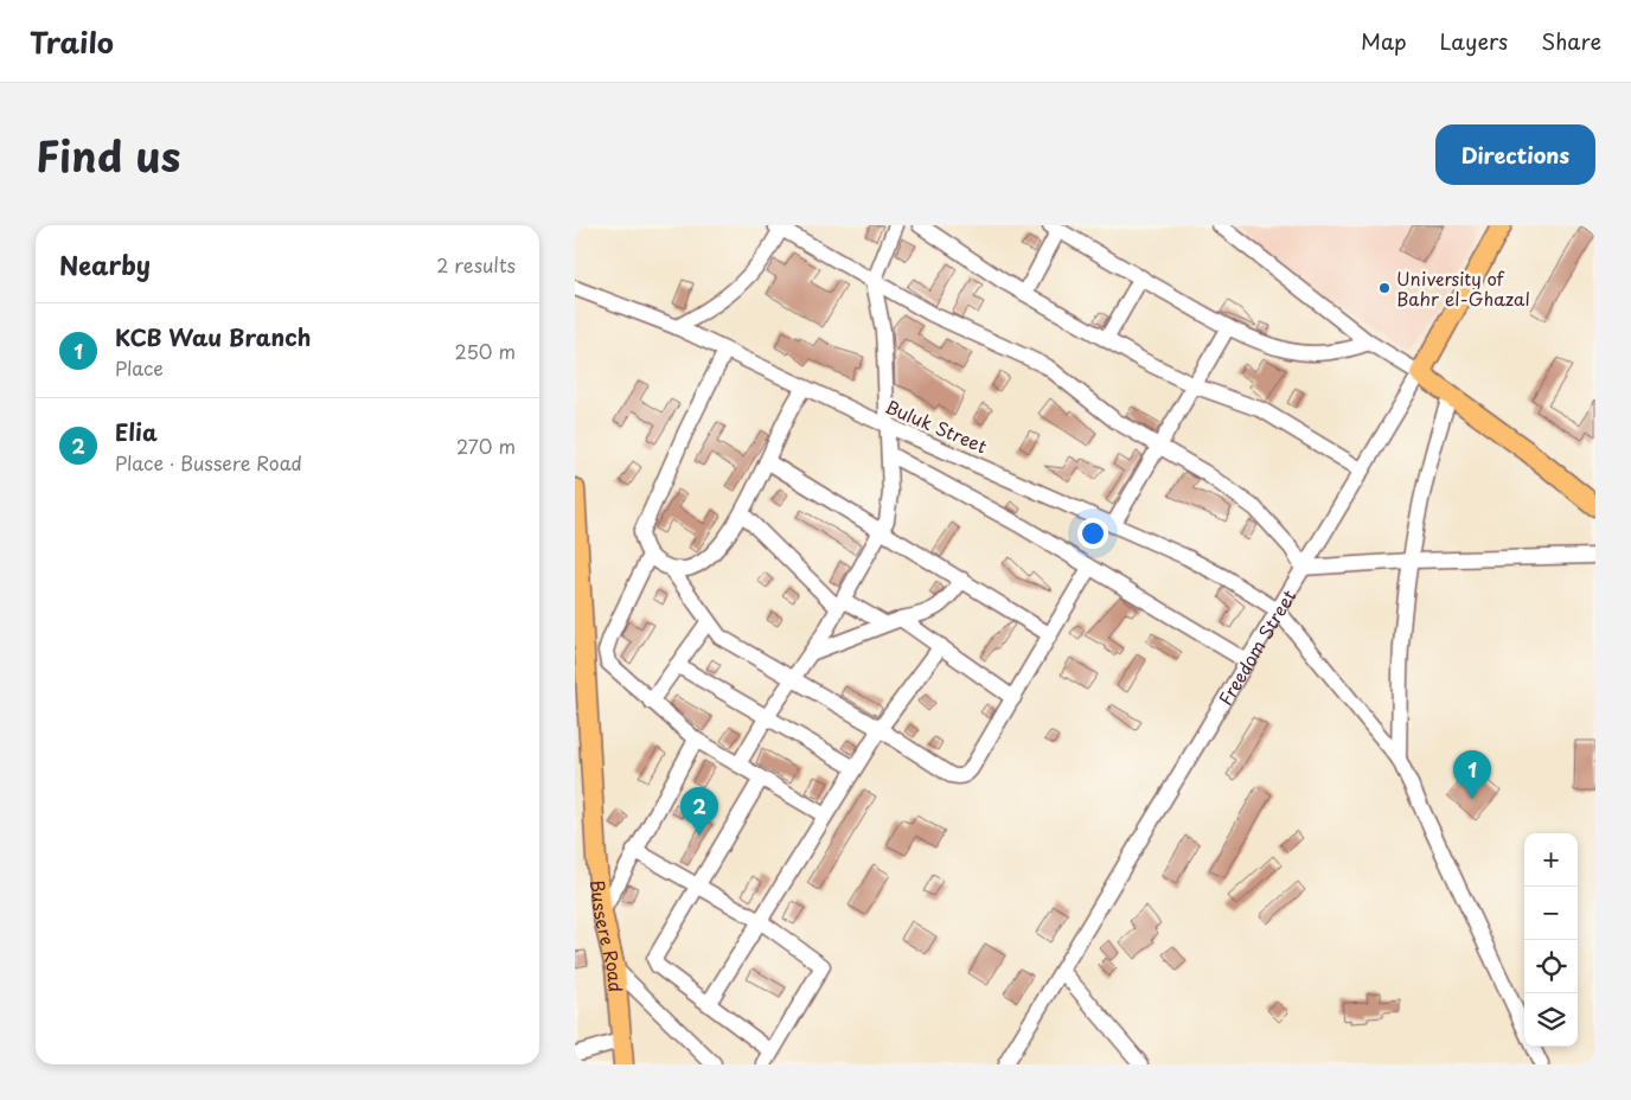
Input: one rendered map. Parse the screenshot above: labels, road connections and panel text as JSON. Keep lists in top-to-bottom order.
{
  "streets": {
    "main road": ["Freedom Street", "Bussere Road"],
    "street": ["Buluk Street"]
  },
  "crossings": [
    ["Buluk Street", "Freedom Street"]
  ],
  "places": ["University of Bahr el-Ghazal"],
  "page": {
    "header": "Trailo",
    "nav": ["Map", "Layers", "Share"],
    "title": "Find us",
    "buttons": "Directions",
    "heading": ["Nearby", "2 results"],
    "list": [
      {
        "mark": "1",
        "name": "KCB Wau Branch",
        "note": "Place",
        "value": "250 m"
      },
      {
        "mark": "2",
        "name": "Elia",
        "note": "Place · Bussere Road",
        "value": "270 m"
      }
    ],
    "pins": ["1", "2"],
    "map_buttons": ["+", "−"]
  }
}
